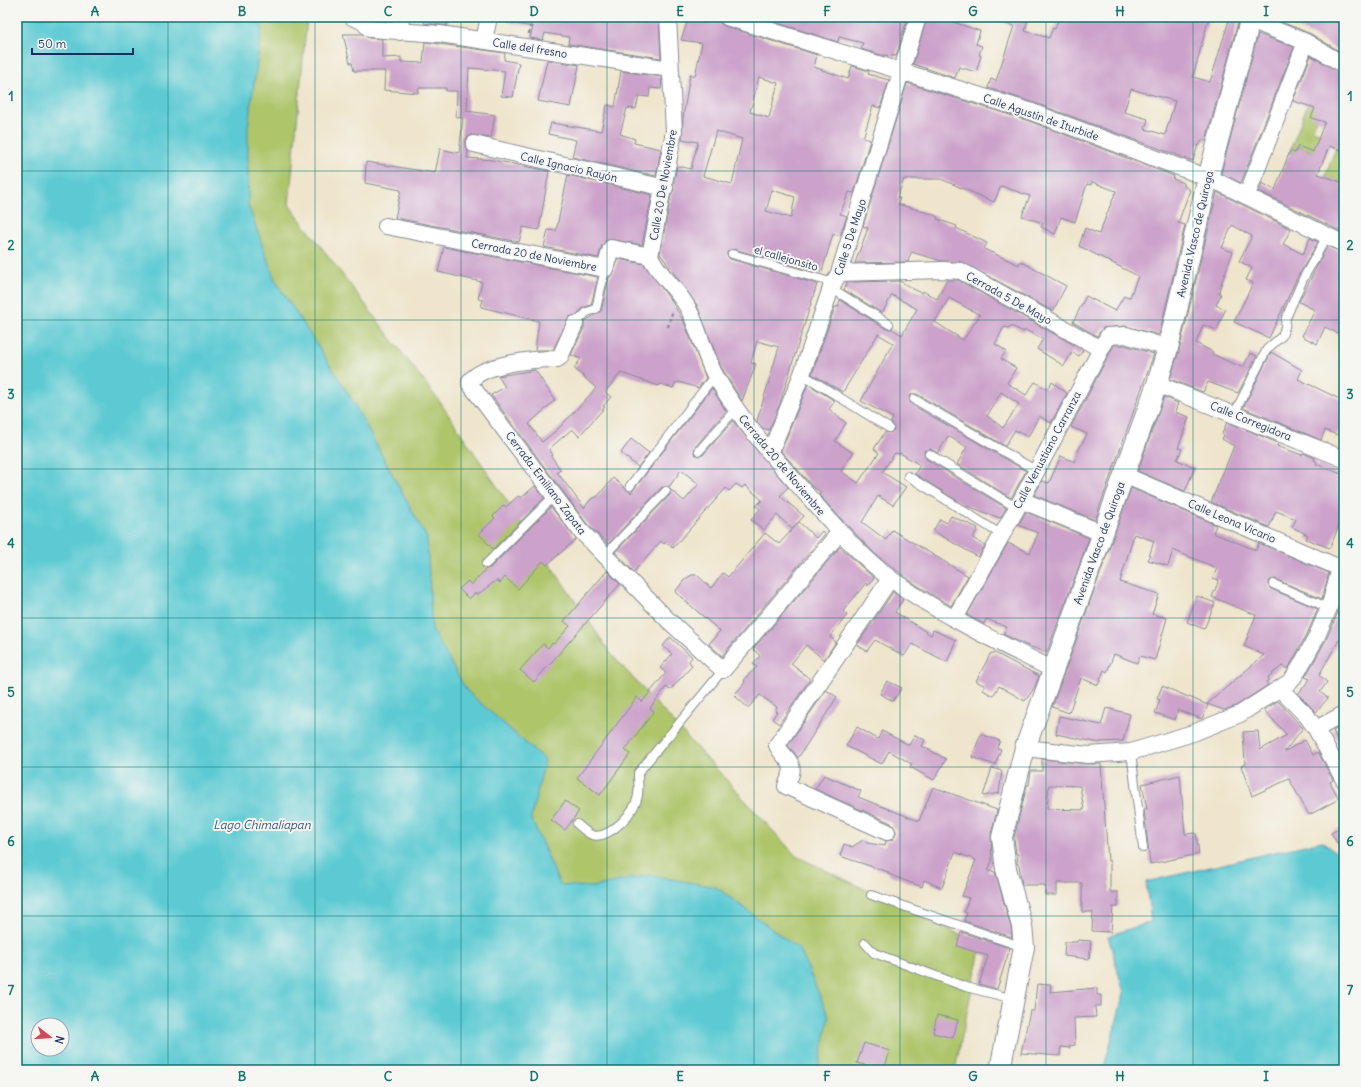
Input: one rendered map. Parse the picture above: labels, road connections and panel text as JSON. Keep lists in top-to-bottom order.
{
  "streets": {
    "street": [
      "Calle del fresno",
      "Calle Agustín de Iturbide",
      "Calle Ignacio Rayón",
      "Calle 20 De Noviembre",
      "Avenida Vasco de Quiroga",
      "Calle 5 De Mayo",
      "Cerrada 20 de Noviembre",
      "Cerrada 5 De Mayo",
      "Calle Corregidora",
      "Calle Venustiano Carranza",
      "Cerrada. Emiliano Zapata",
      "Calle Leona Vicario"
    ],
    "lane": ["el callejonsito"]
  },
  "crossings": [
    ["Calle del fresno", "Calle 20 De Noviembre"],
    ["Calle Agustín de Iturbide", "Avenida Vasco de Quiroga"],
    ["Calle Agustín de Iturbide", "Calle 5 De Mayo"],
    ["Calle Ignacio Rayón", "Calle 20 De Noviembre"],
    ["Calle 20 De Noviembre", "Cerrada 20 de Noviembre"],
    ["Avenida Vasco de Quiroga", "Cerrada 20 de Noviembre"],
    ["Avenida Vasco de Quiroga", "Calle Corregidora"],
    ["Avenida Vasco de Quiroga", "Calle Venustiano Carranza"],
    ["Avenida Vasco de Quiroga", "Calle Leona Vicario"],
    ["Calle 5 De Mayo", "Cerrada 20 de Noviembre"],
    ["Calle 5 De Mayo", "el callejonsito"],
    ["Calle 5 De Mayo", "Cerrada 5 De Mayo"],
    ["Cerrada 20 de Noviembre", "Calle Venustiano Carranza"],
    ["el callejonsito", "Cerrada 5 De Mayo"],
    ["Cerrada 5 De Mayo", "Calle Venustiano Carranza"]
  ],
  "water": ["Lago Chimaliapan"],
  "scale_bar": "50 m",
  "north": "right",
  "grid": {
    "columns": [
      "A",
      "B",
      "C",
      "D",
      "E",
      "F",
      "G",
      "H",
      "I"
    ],
    "rows": [
      "1",
      "2",
      "3",
      "4",
      "5",
      "6",
      "7"
    ]
  }
}
